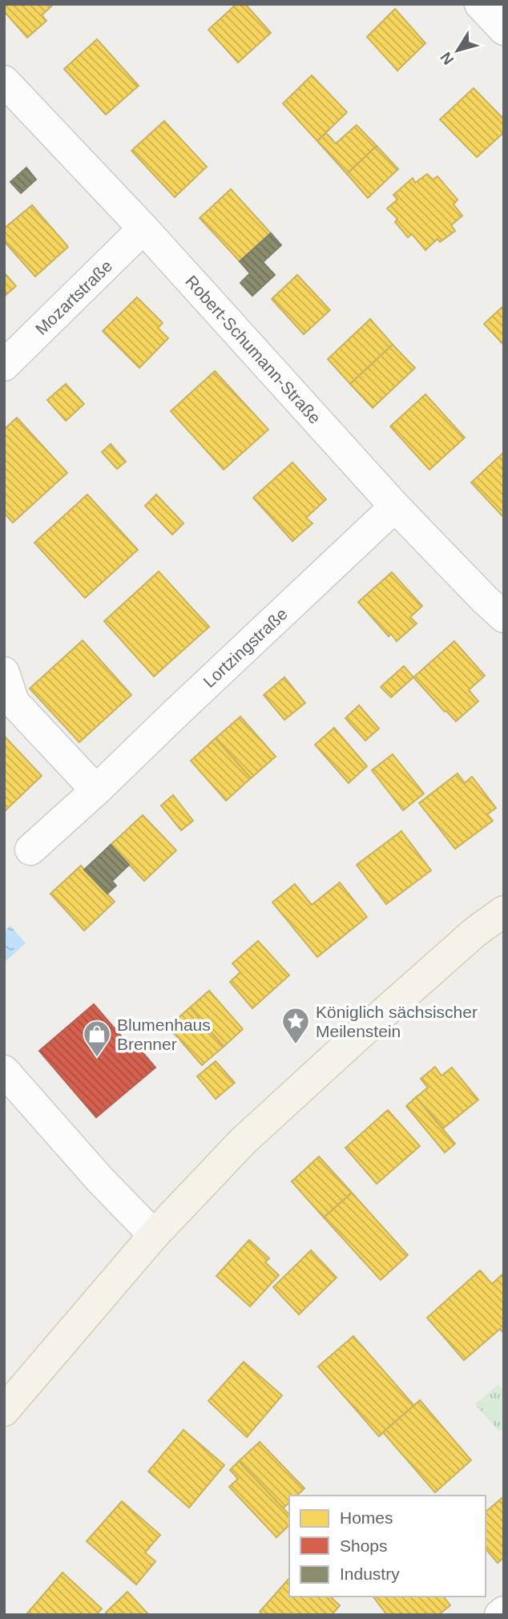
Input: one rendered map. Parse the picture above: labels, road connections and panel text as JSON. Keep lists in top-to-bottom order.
{
  "streets": {
    "street": ["Mozartstraße", "Robert-Schumann-Straße", "Lortzingstraße"]
  },
  "crossings": [
    ["Mozartstraße", "Robert-Schumann-Straße"],
    ["Robert-Schumann-Straße", "Lortzingstraße"]
  ],
  "places": {
    "place": ["Königlich sächsischer Meilenstein"],
    "shop": ["Blumenhaus Brenner"]
  },
  "legend": ["Homes", "Shops", "Industry"],
  "north": "bottom left"
}
